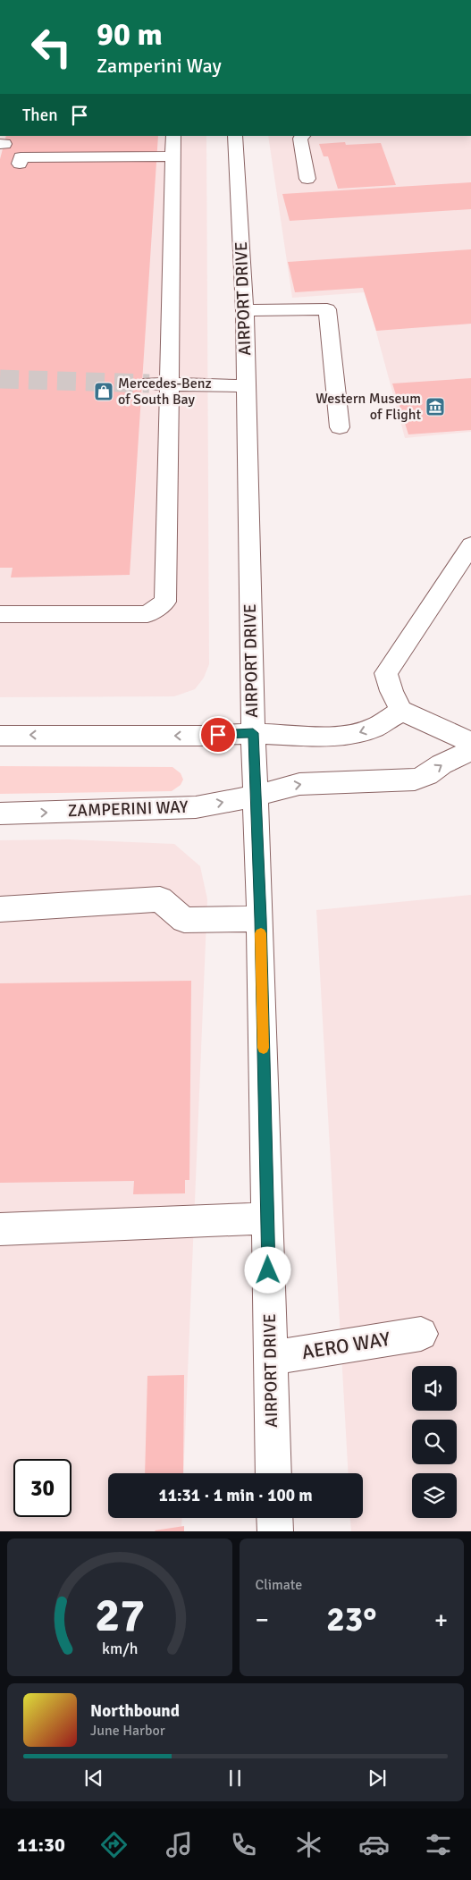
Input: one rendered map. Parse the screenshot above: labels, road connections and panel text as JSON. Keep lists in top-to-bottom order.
{
  "streets": {
    "street": ["AIRPORT DRIVE", "ZAMPERINI WAY", "AERO WAY"]
  },
  "crossings": [
    ["AIRPORT DRIVE", "ZAMPERINI WAY"],
    ["AIRPORT DRIVE", "AERO WAY"]
  ],
  "places": {
    "shop": ["Mercedes-Benz of South Bay"],
    "museum": ["Western Museum of Flight"]
  },
  "page": {
    "turn": ["90 m", "Zamperini Way"],
    "then": "Then",
    "limit": "30",
    "trip": "11:31 · 1 min · 100 m",
    "tile": "Climate",
    "heat": ["−", "23°", "+"],
    "song": ["Northbound", "June Harbor"],
    "tabs": "11:30",
    "gauge": ["27", "km/h"]
  }
}
